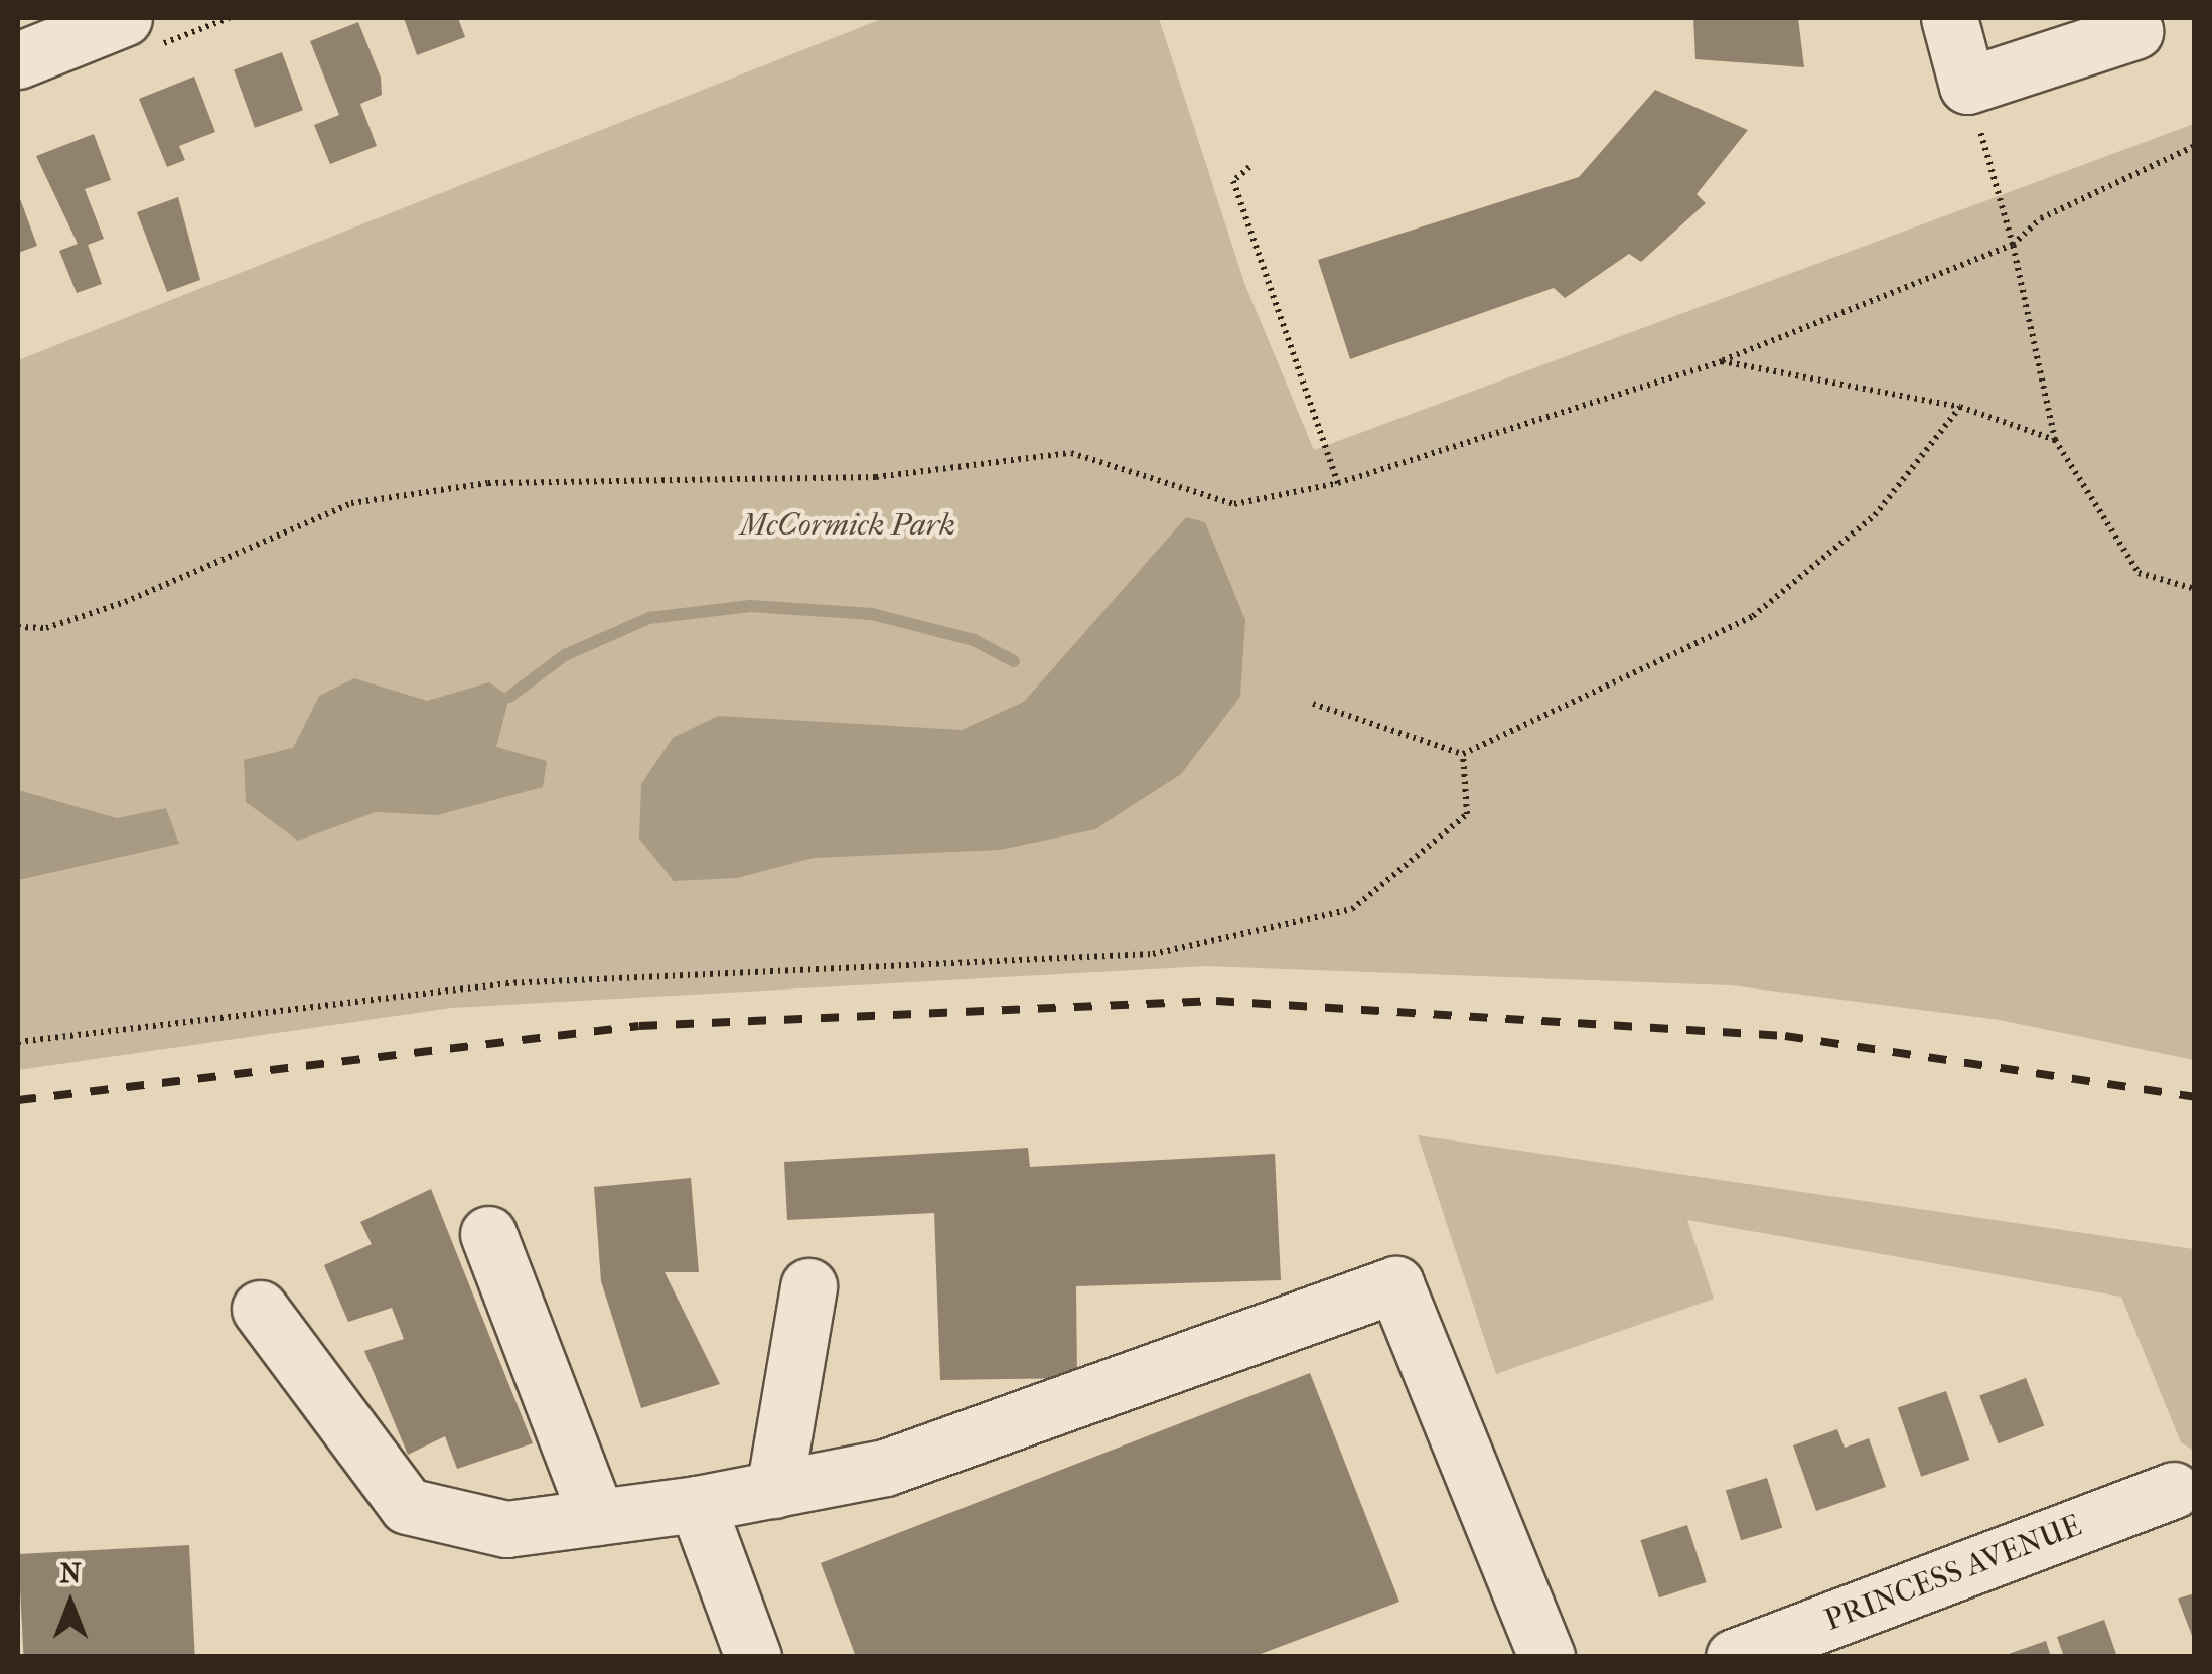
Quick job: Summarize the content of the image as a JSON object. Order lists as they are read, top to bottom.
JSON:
{
  "streets": {
    "street": ["PRINCESS AVENUE"]
  },
  "parks": ["McCormick Park"],
  "north": "top"
}
